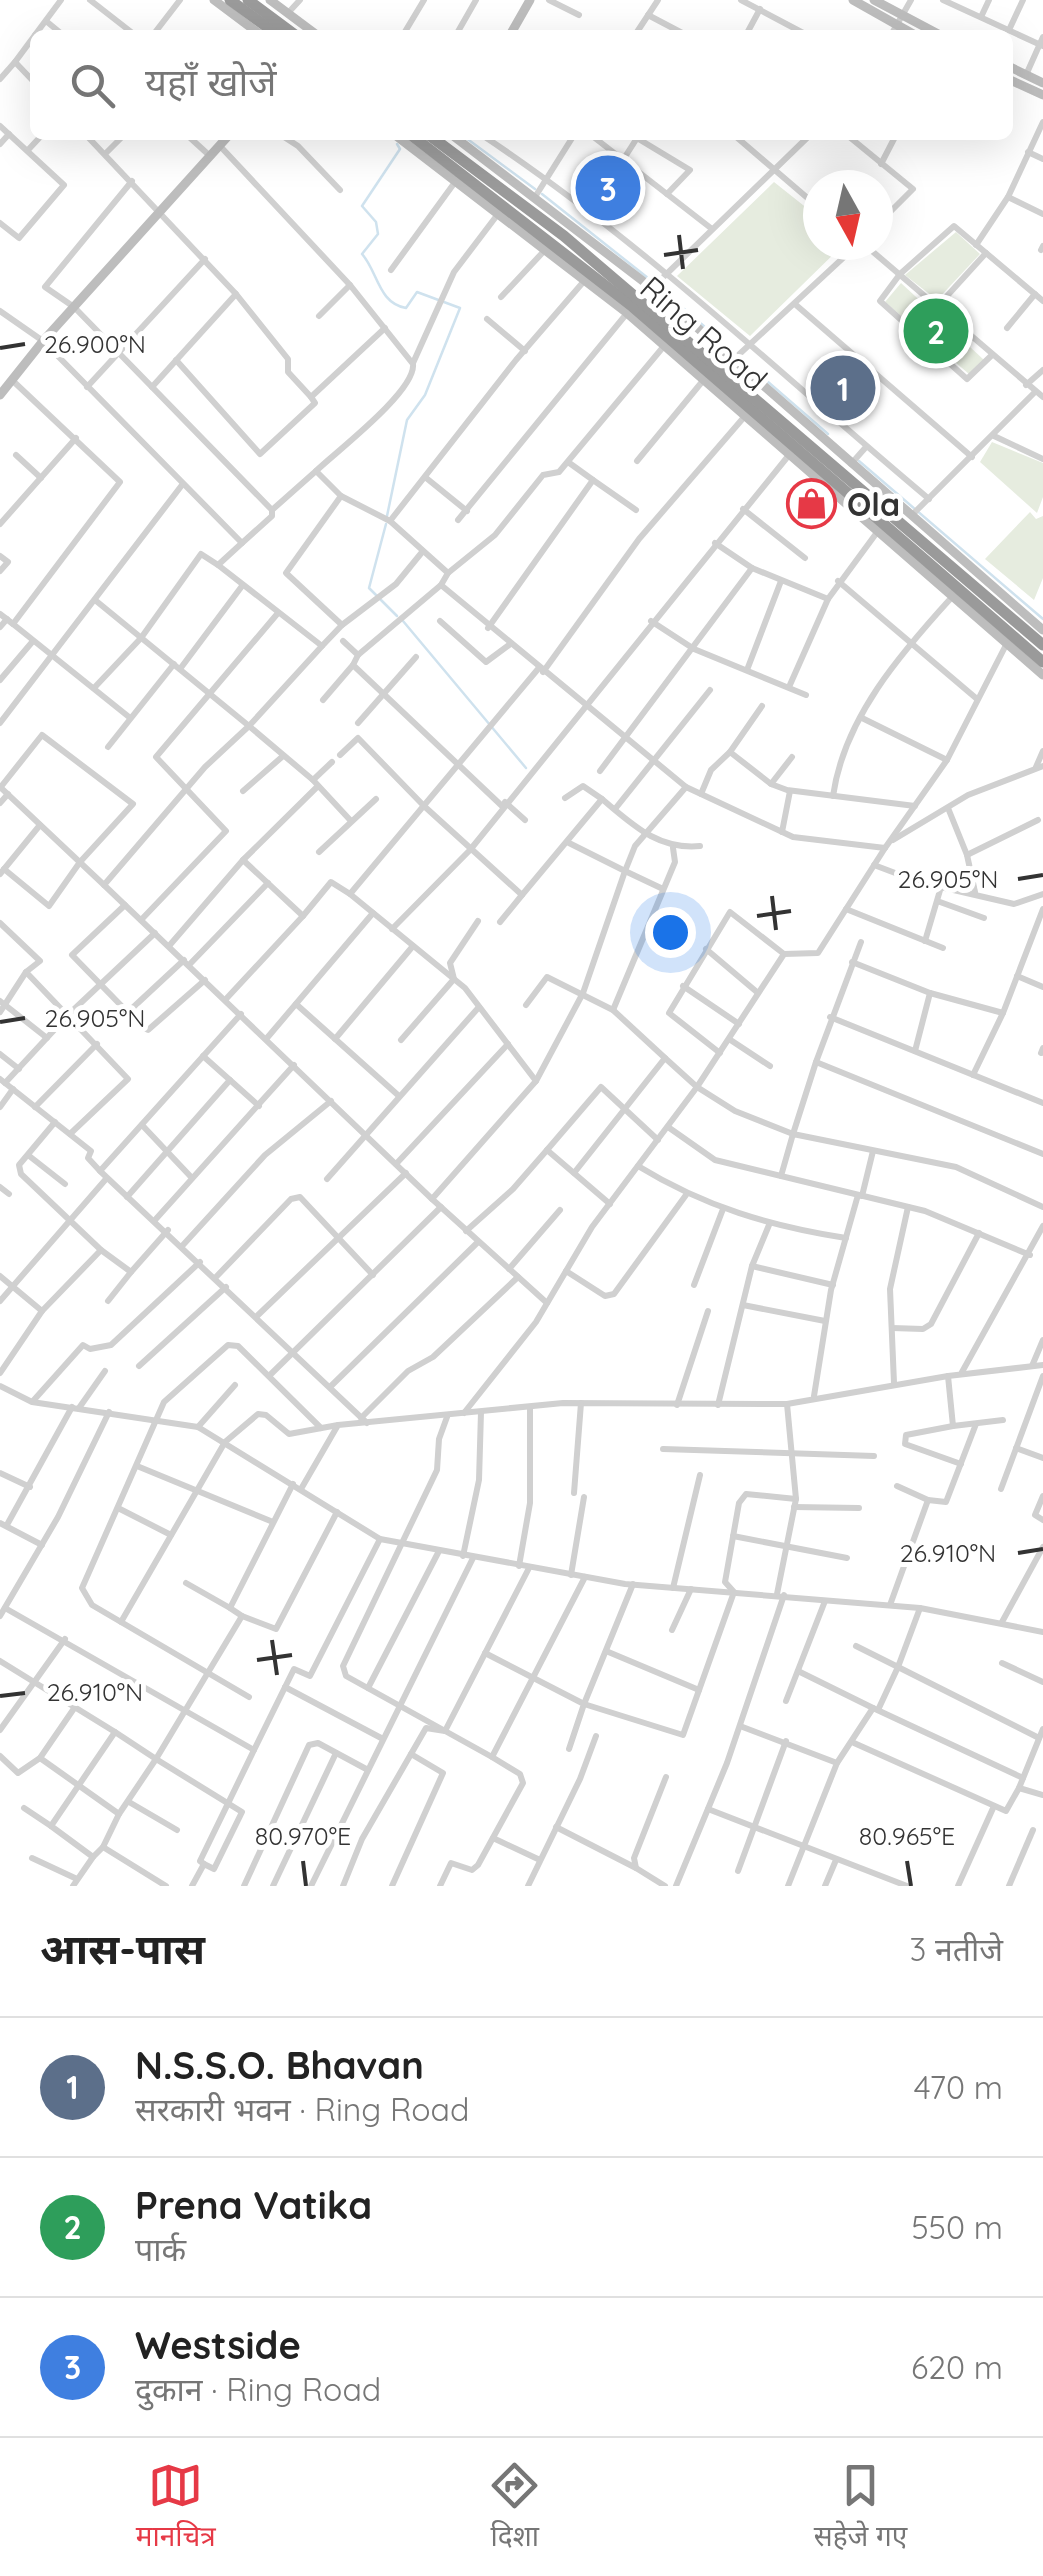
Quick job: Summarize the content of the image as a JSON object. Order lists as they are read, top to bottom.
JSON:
{
  "streets": {
    "highway": ["Ring Road"]
  },
  "places": {
    "shop": ["Ola"]
  },
  "north": "bottom",
  "page": {
    "search": "यहाँ खोजें",
    "pins": ["3", "2", "1"],
    "heading": ["आस-पास", "3 नतीजे"],
    "list": [
      {
        "mark": "1",
        "name": "N.S.S.O. Bhavan",
        "note": "सरकारी भवन · Ring Road",
        "value": "470 m"
      },
      {
        "mark": "2",
        "name": "Prena Vatika",
        "note": "पार्क",
        "value": "550 m"
      },
      {
        "mark": "3",
        "name": "Westside",
        "note": "दुकान · Ring Road",
        "value": "620 m"
      }
    ],
    "nav": ["मानचित्र", "दिशा", "सहेजे गए"]
  },
  "coordinates": [
    "26.900°N",
    "26.905°N",
    "26.910°N",
    "80.970°E",
    "80.965°E"
  ]
}
